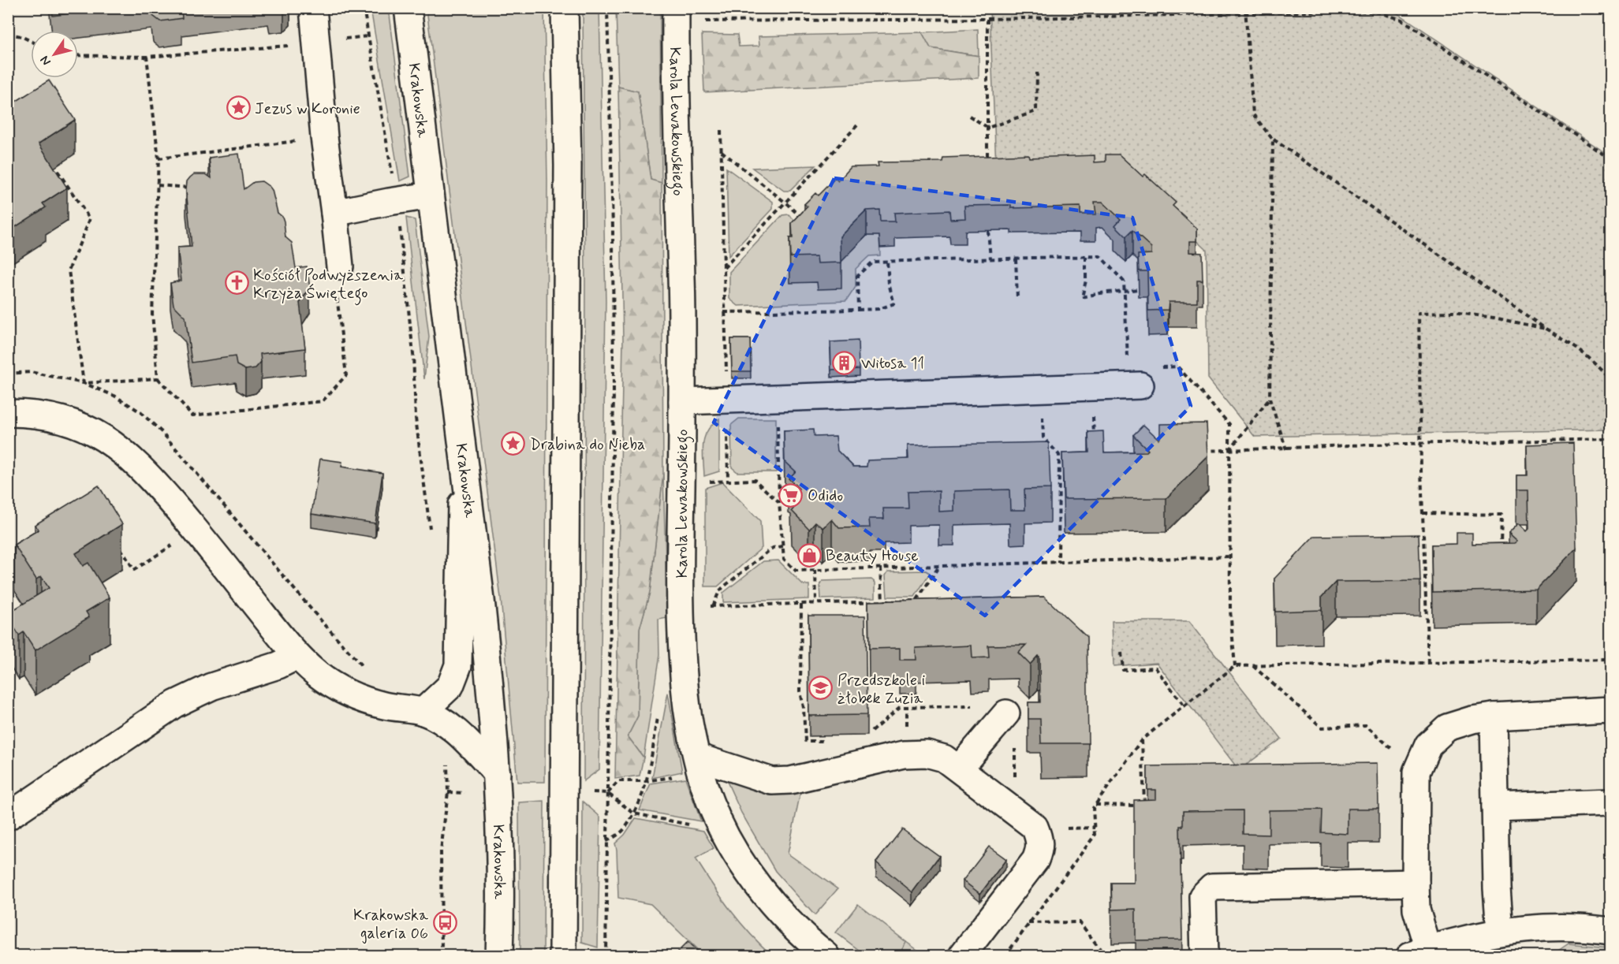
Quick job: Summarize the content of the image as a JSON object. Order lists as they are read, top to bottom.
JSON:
{
  "streets": {
    "main road": ["Krakowska", "Karola Lewakowskiego"]
  },
  "places": {
    "place": ["Jezus w Koronie", "Drabina do Nieba"],
    "church": ["Kościół Podwyższenia Krzyża Świętego"],
    "building": ["Witosa 11"],
    "supermarket": ["Odido"],
    "shop": ["Beauty House"],
    "school or university": ["Przedszkole i żłobek Zuzia"],
    "bus stop": ["Krakowska galeria 06"]
  },
  "north": "bottom left"
}
